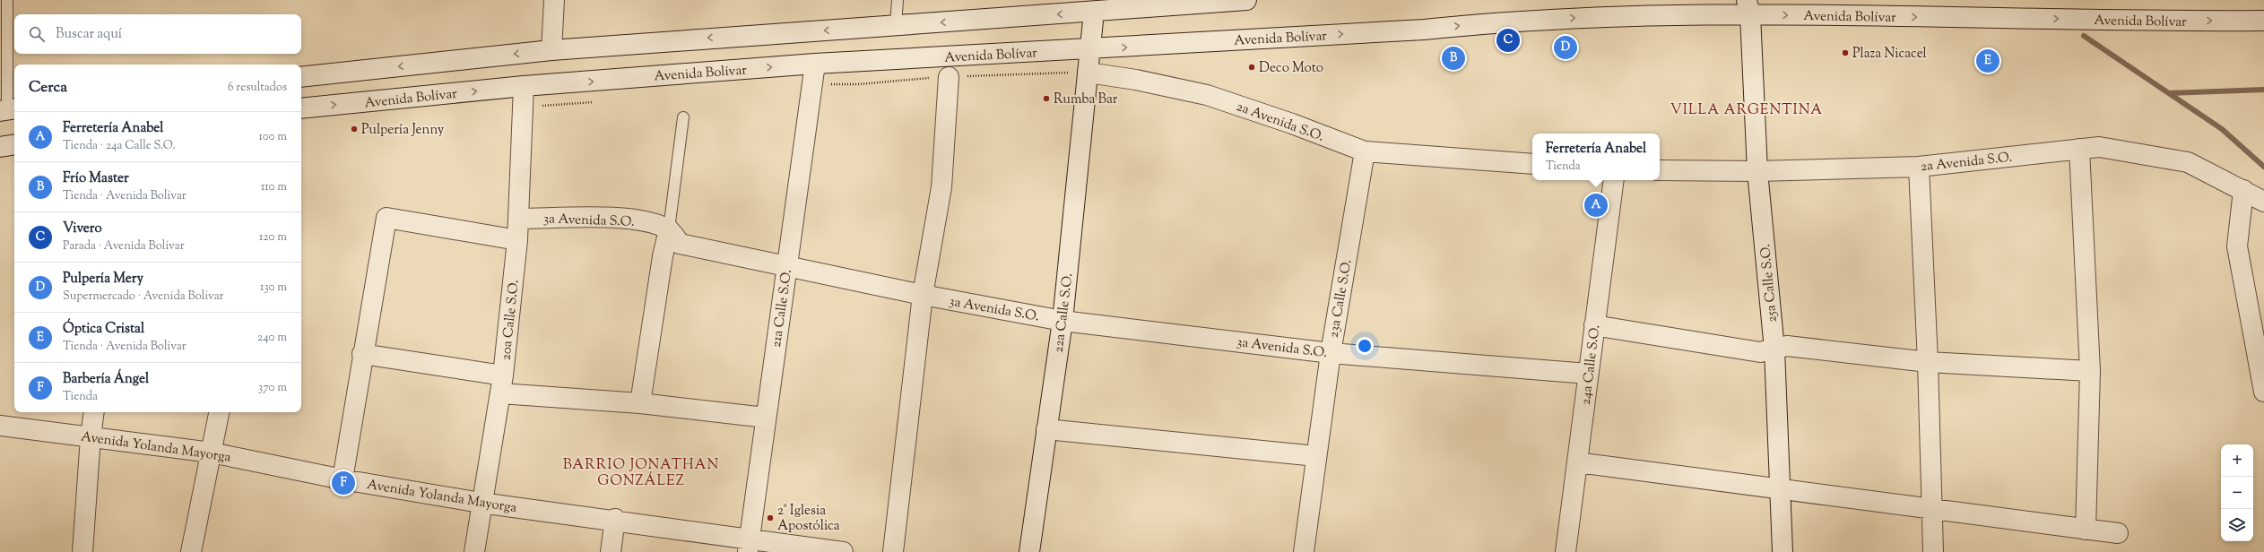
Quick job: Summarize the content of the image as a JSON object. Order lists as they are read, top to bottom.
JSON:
{
  "streets": {
    "street": [
      "Avenida Bolívar",
      "2a Avenida S.O.",
      "3a Avenida S.O.",
      "25a Calle S.O.",
      "23a Calle S.O.",
      "21a Calle S.O.",
      "22a Calle S.O.",
      "20a Calle S.O.",
      "24a Calle S.O.",
      "Avenida Yolanda Mayorga"
    ]
  },
  "crossings": [
    ["Avenida Bolívar", "25a Calle S.O."],
    ["Avenida Bolívar", "21a Calle S.O."],
    ["Avenida Bolívar", "20a Calle S.O."],
    ["2a Avenida S.O.", "25a Calle S.O."],
    ["2a Avenida S.O.", "23a Calle S.O."],
    ["2a Avenida S.O.", "22a Calle S.O."],
    ["3a Avenida S.O.", "23a Calle S.O."],
    ["3a Avenida S.O.", "21a Calle S.O."],
    ["3a Avenida S.O.", "22a Calle S.O."],
    ["3a Avenida S.O.", "20a Calle S.O."],
    ["3a Avenida S.O.", "24a Calle S.O."],
    ["21a Calle S.O.", "Avenida Yolanda Mayorga"],
    ["20a Calle S.O.", "Avenida Yolanda Mayorga"]
  ],
  "districts": ["VILLA ARGENTINA", "BARRIO JONATHAN GONZÁLEZ"],
  "places": [
    "Plaza Nicacel",
    "Deco Moto",
    "Rumba Bar",
    "Pulpería Jenny",
    "2° Iglesia Apostólica"
  ],
  "page": {
    "search": "Buscar aquí",
    "pins": [
      "C",
      "D",
      "B",
      "E",
      "A",
      "F"
    ],
    "heading": ["Cerca", "6 resultados"],
    "list": [
      {
        "mark": "A",
        "name": "Ferretería Anabel",
        "note": "Tienda · 24a Calle S.O.",
        "value": "100 m"
      },
      {
        "mark": "B",
        "name": "Frío Master",
        "note": "Tienda · Avenida Bolívar",
        "value": "110 m"
      },
      {
        "mark": "C",
        "name": "Vivero",
        "note": "Parada · Avenida Bolívar",
        "value": "120 m"
      },
      {
        "mark": "D",
        "name": "Pulpería Mery",
        "note": "Supermercado · Avenida Bolívar",
        "value": "130 m"
      },
      {
        "mark": "E",
        "name": "Óptica Cristal",
        "note": "Tienda · Avenida Bolívar",
        "value": "240 m"
      },
      {
        "mark": "F",
        "name": "Barbería Ángel",
        "note": "Tienda",
        "value": "370 m"
      }
    ],
    "popup": ["Ferretería Anabel", "Tienda"],
    "map_buttons": ["+", "−"]
  }
}
